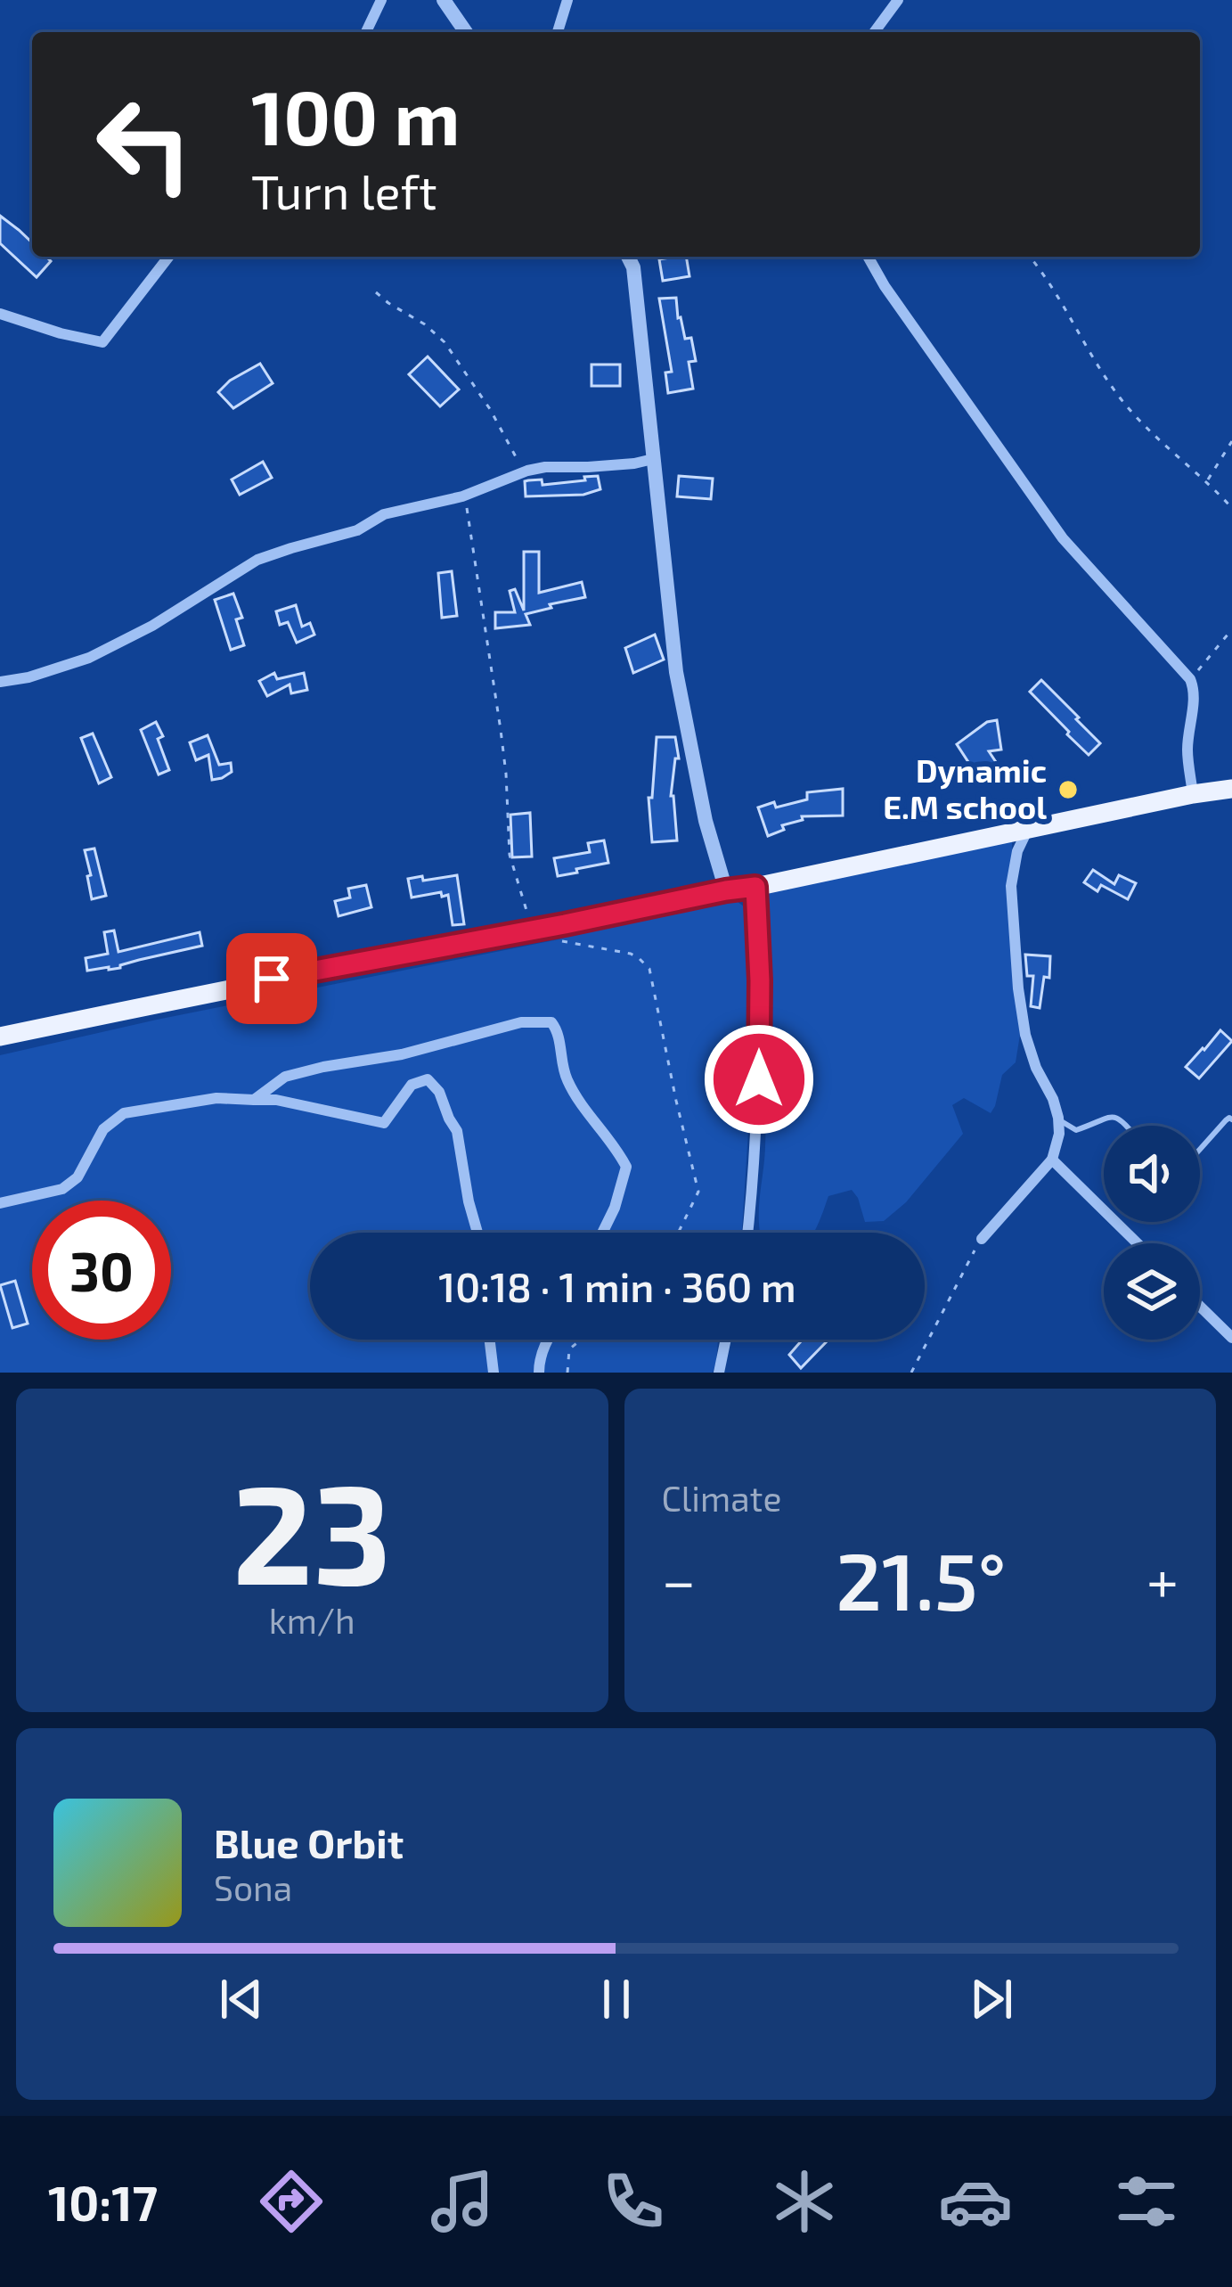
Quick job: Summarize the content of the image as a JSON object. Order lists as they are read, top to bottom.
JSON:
{
  "places": ["Dynamic E.M school"],
  "page": {
    "turn": ["100 m", "Turn left"],
    "limit": "30",
    "trip": "10:18 · 1 min · 360 m",
    "tile": [
      ["23", "km/h"],
      "Climate"
    ],
    "heat": ["−", "21.5°", "+"],
    "song": ["Blue Orbit", "Sona"],
    "tabs": "10:17"
  }
}
